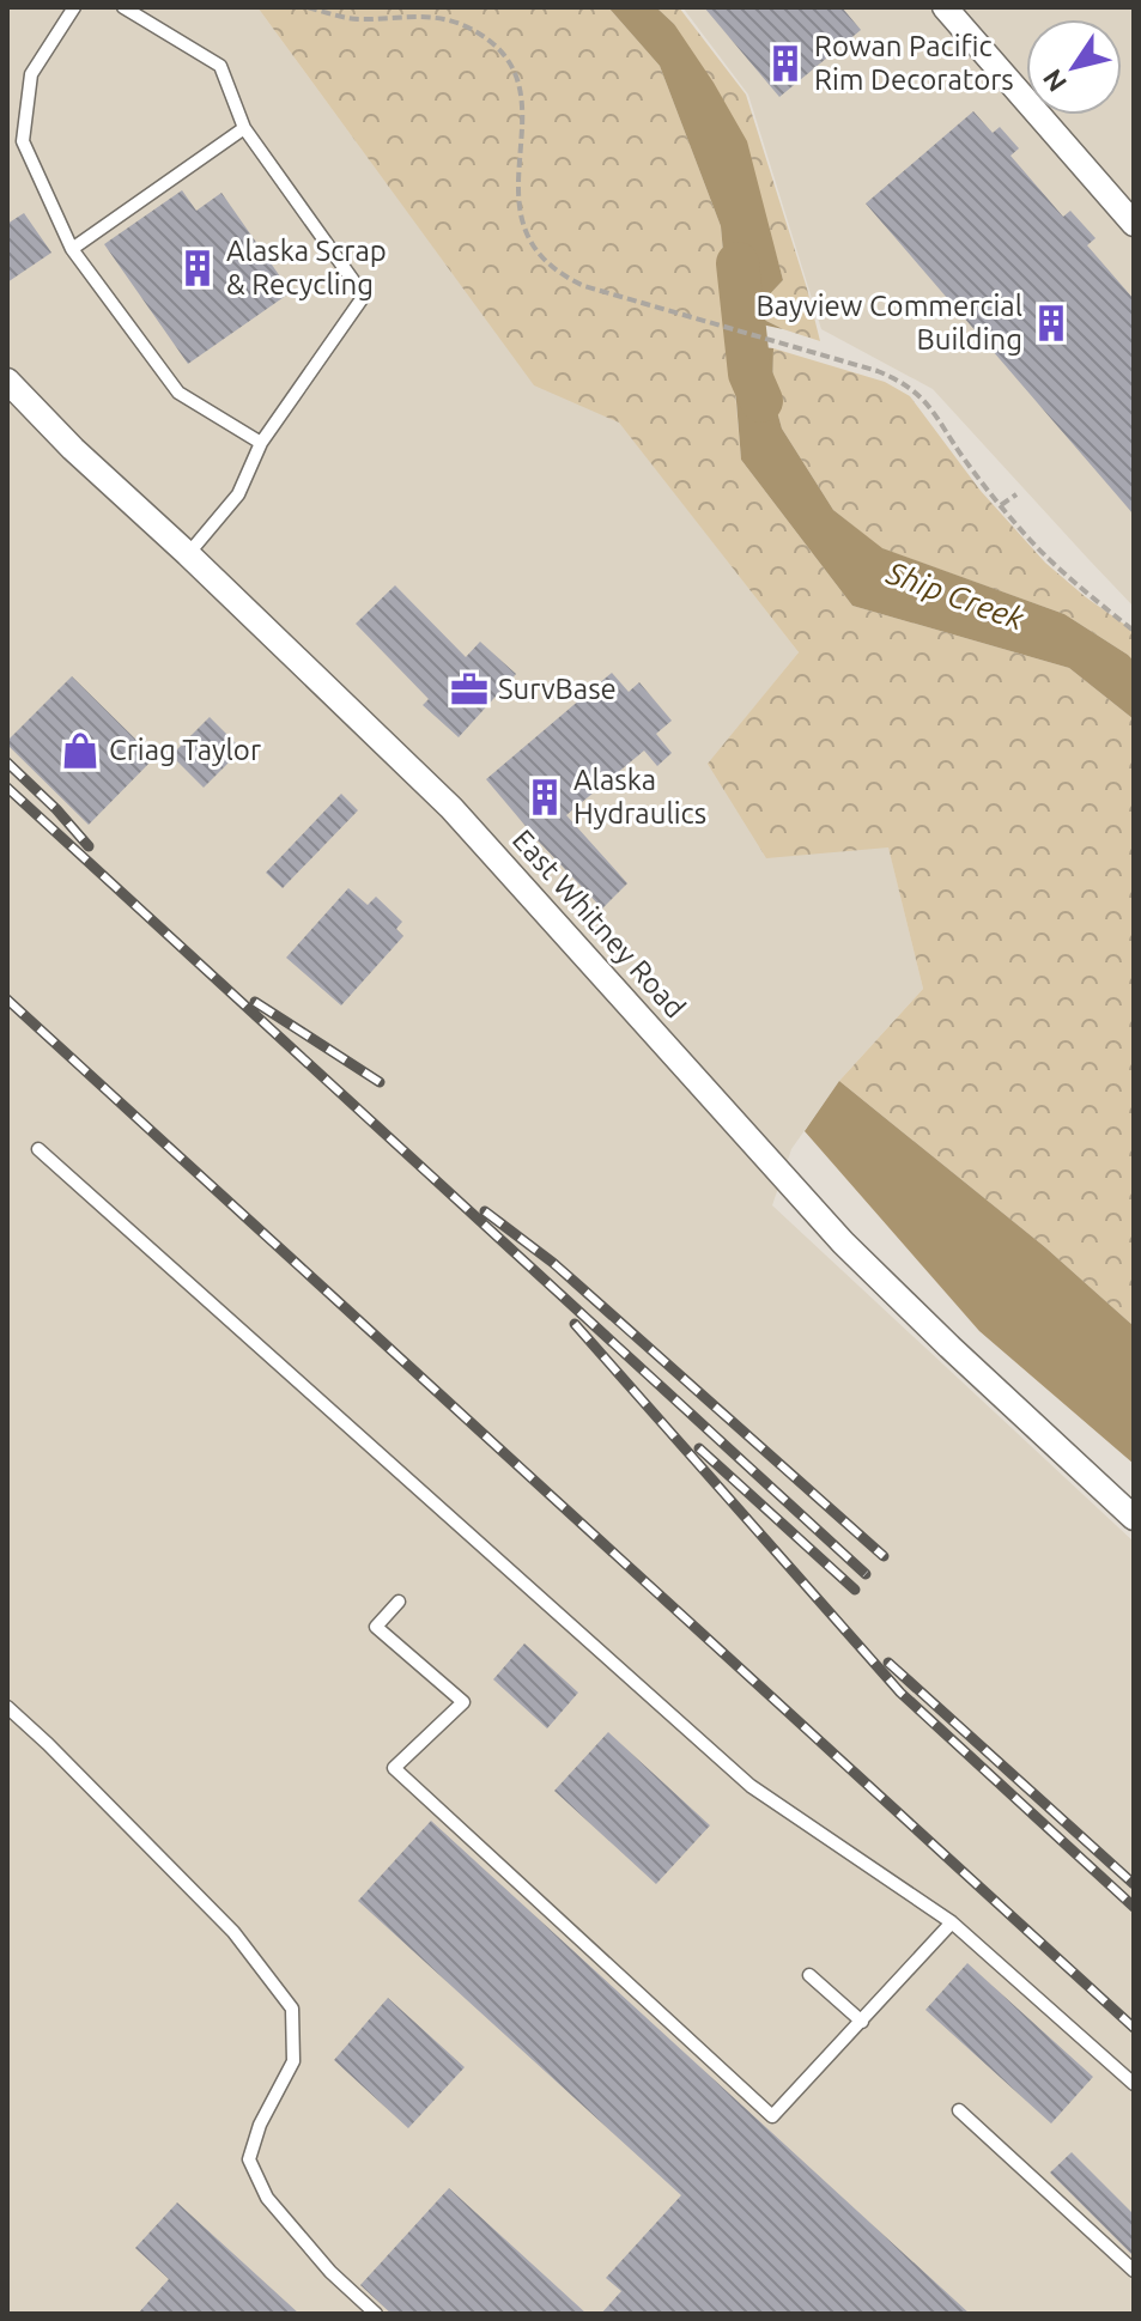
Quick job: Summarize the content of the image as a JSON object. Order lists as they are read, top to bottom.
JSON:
{
  "streets": {
    "street": ["East Whitney Road"]
  },
  "water": ["Ship Creek"],
  "places": {
    "building": [
      "Rowan Pacific Rim Decorators",
      "Alaska Scrap & Recycling",
      "Bayview Commercial Building",
      "Alaska Hydraulics"
    ],
    "office": ["SurvBase"],
    "shop": ["Criag Taylor"]
  },
  "north": "bottom left"
}
